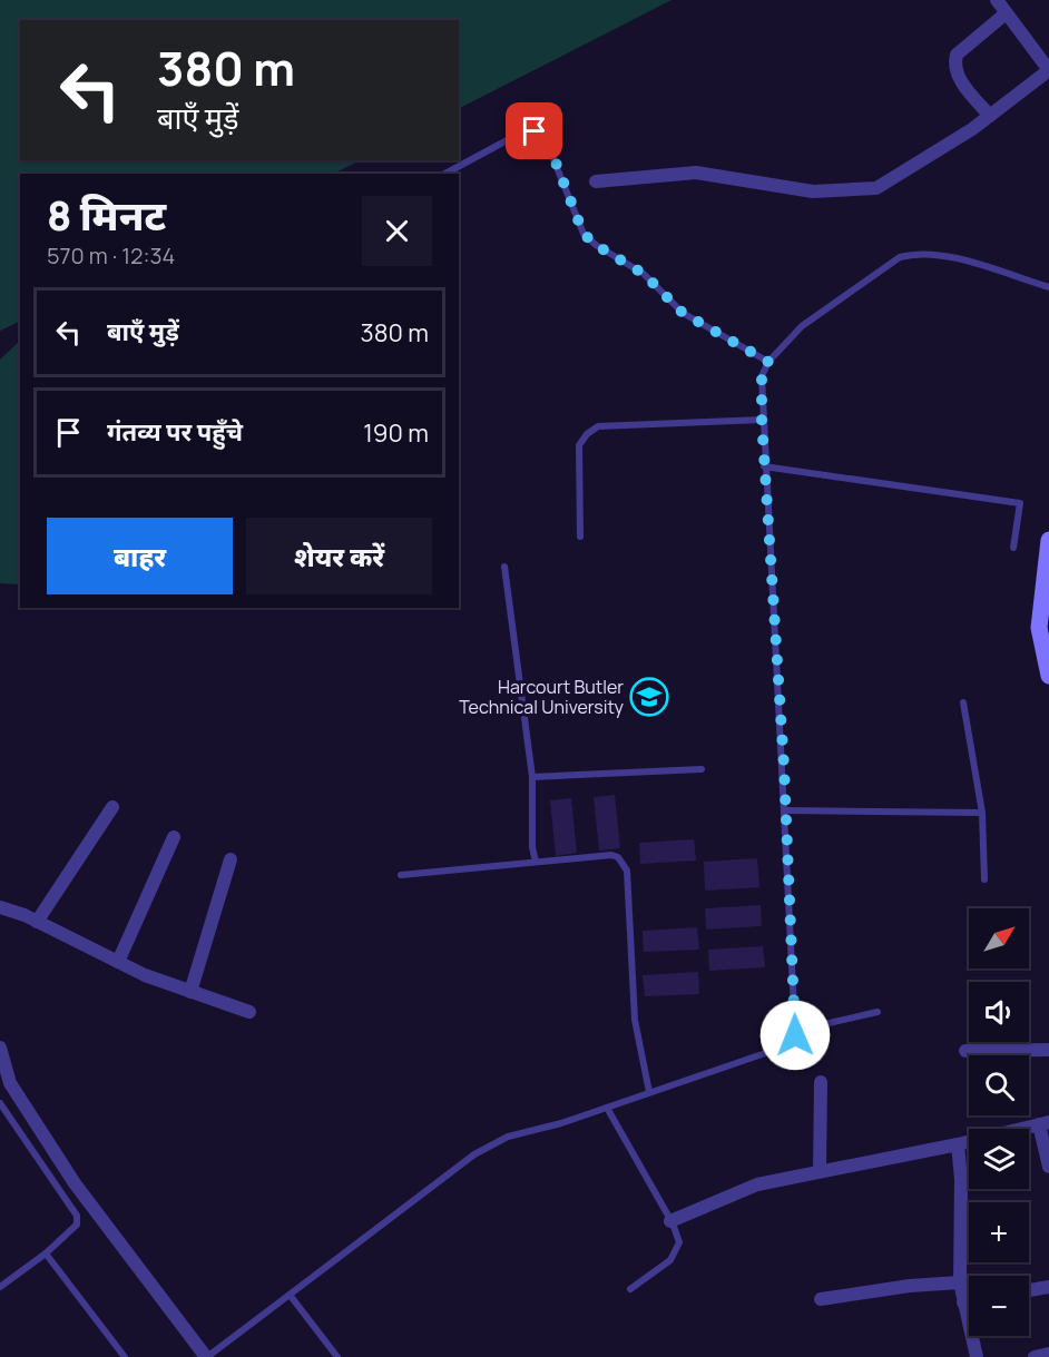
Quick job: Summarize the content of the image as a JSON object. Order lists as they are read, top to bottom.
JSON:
{
  "places": {
    "school or university": ["Harcourt Butler Technical University"]
  },
  "north": "top right",
  "page": {
    "turn": ["380 m", "बाएँ मुड़ें"],
    "heading": ["8 मिनट", "570 m · 12:34"],
    "list": [
      {
        "name": "बाएँ मुड़ें",
        "value": "380 m"
      },
      {
        "name": "गंतव्य पर पहुँचे",
        "value": "190 m"
      }
    ],
    "buttons": ["बाहर", "शेयर करें"],
    "map_buttons": ["+", "−"]
  }
}
